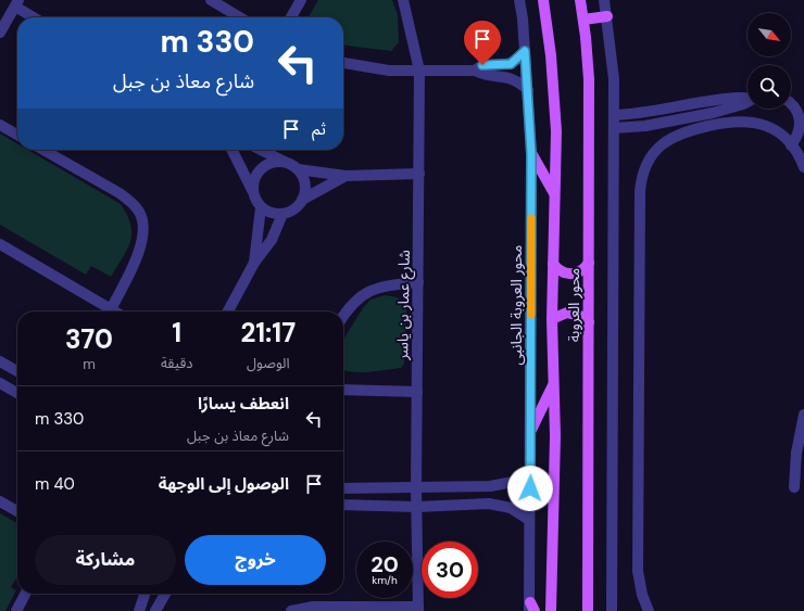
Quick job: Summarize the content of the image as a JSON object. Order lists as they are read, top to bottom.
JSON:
{
  "streets": {
    "main road": ["محور العروبة"],
    "street": ["شارع عمار بن ياسر", "محور العروبة الجانبى"]
  },
  "north": "bottom right",
  "page": {
    "turn": ["330 m", "شارع معاذ بن جبل"],
    "then": "ثم",
    "eta": [
      "21:17",
      "الوصول",
      "1",
      "دقيقة",
      "370",
      "m"
    ],
    "list": [
      {
        "name": "انعطف يسارًا",
        "note": "شارع معاذ بن جبل",
        "value": "330 m"
      },
      {
        "name": "الوصول إلى الوجهة",
        "value": "40 m"
      }
    ],
    "buttons": ["خروج", "مشاركة"],
    "speed": "20 km/h",
    "limit": "30"
  }
}
